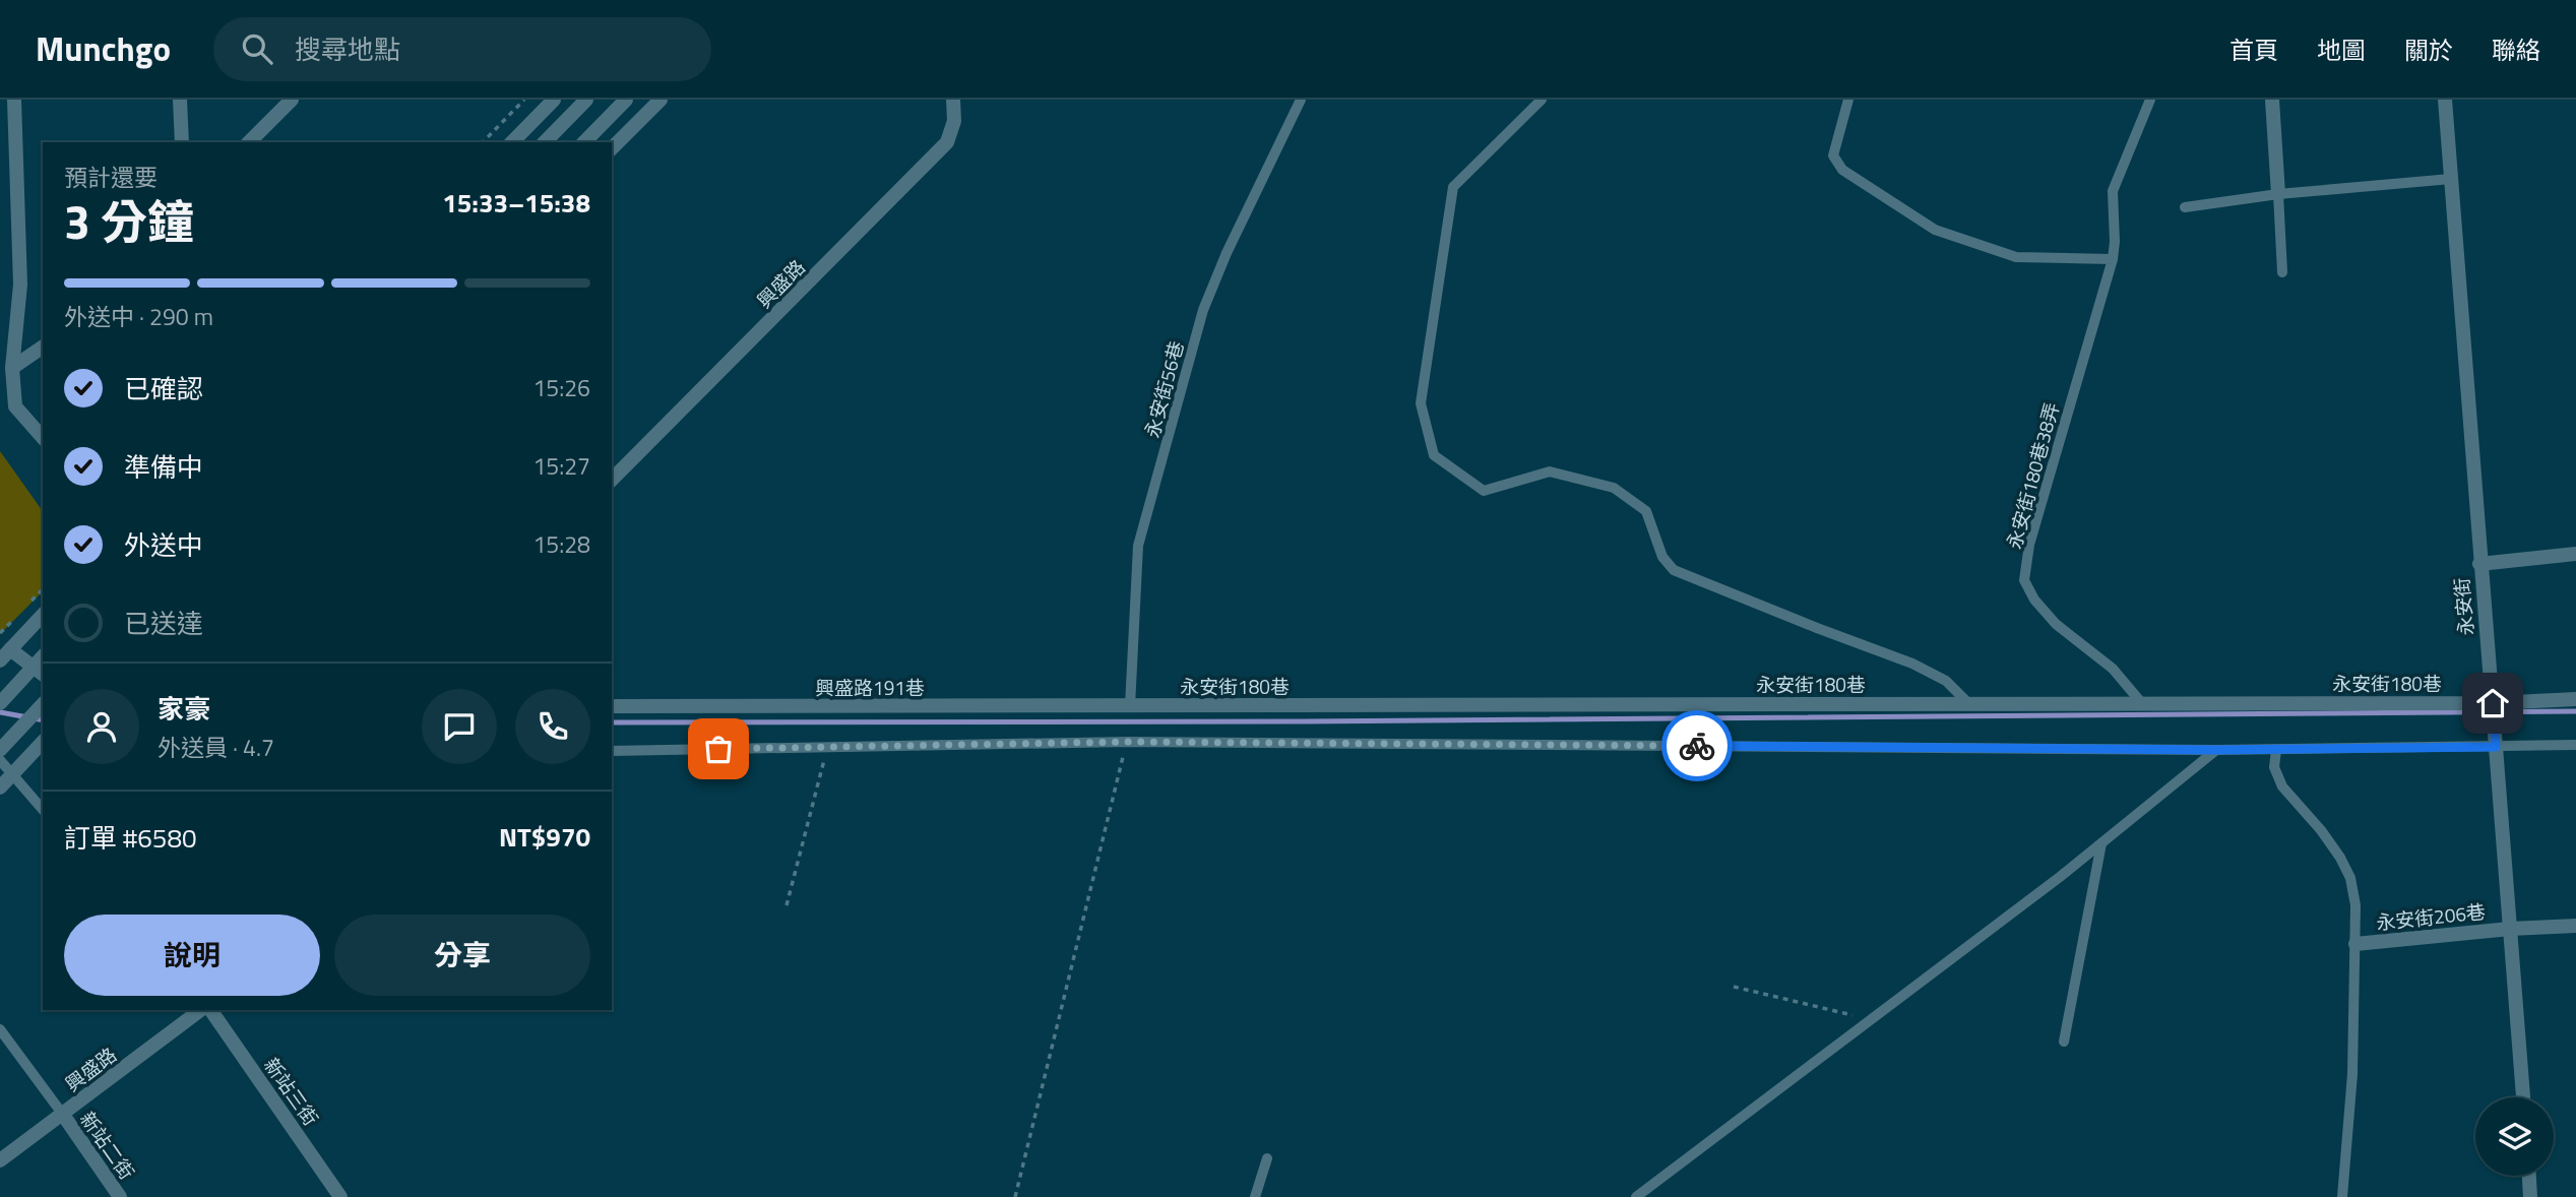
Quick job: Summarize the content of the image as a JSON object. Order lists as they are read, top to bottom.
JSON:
{
  "streets": {
    "street": [
      "興盛路",
      "永安街",
      "永安街180巷",
      "興盛路191巷",
      "永安街206巷",
      "新站三街",
      "新站二街"
    ],
    "lane": ["永安街56巷", "永安街180巷38弄"]
  },
  "crossings": [
    ["興盛路", "新站二街"],
    ["永安街56巷", "永安街180巷"],
    ["永安街56巷", "興盛路191巷"],
    ["永安街180巷38弄", "永安街180巷"],
    ["永安街", "永安街180巷"],
    ["永安街", "永安街206巷"],
    ["永安街180巷", "興盛路191巷"]
  ],
  "page": {
    "header": "Munchgo",
    "search": "搜尋地點",
    "nav": [
      "首頁",
      "地圖",
      "關於",
      "聯絡"
    ],
    "heading": ["3 分鐘", "預計還要", "15:33–15:38"],
    "panel": [
      "家豪",
      "外送員 · 4.7",
      "訂單 #6580",
      "NT$970"
    ],
    "bar": "外送中 · 290 m",
    "list": [
      ["已確認", "15:26"],
      ["準備中", "15:27"],
      ["外送中", "15:28"],
      "已送達"
    ],
    "buttons": ["說明", "分享"]
  }
}
